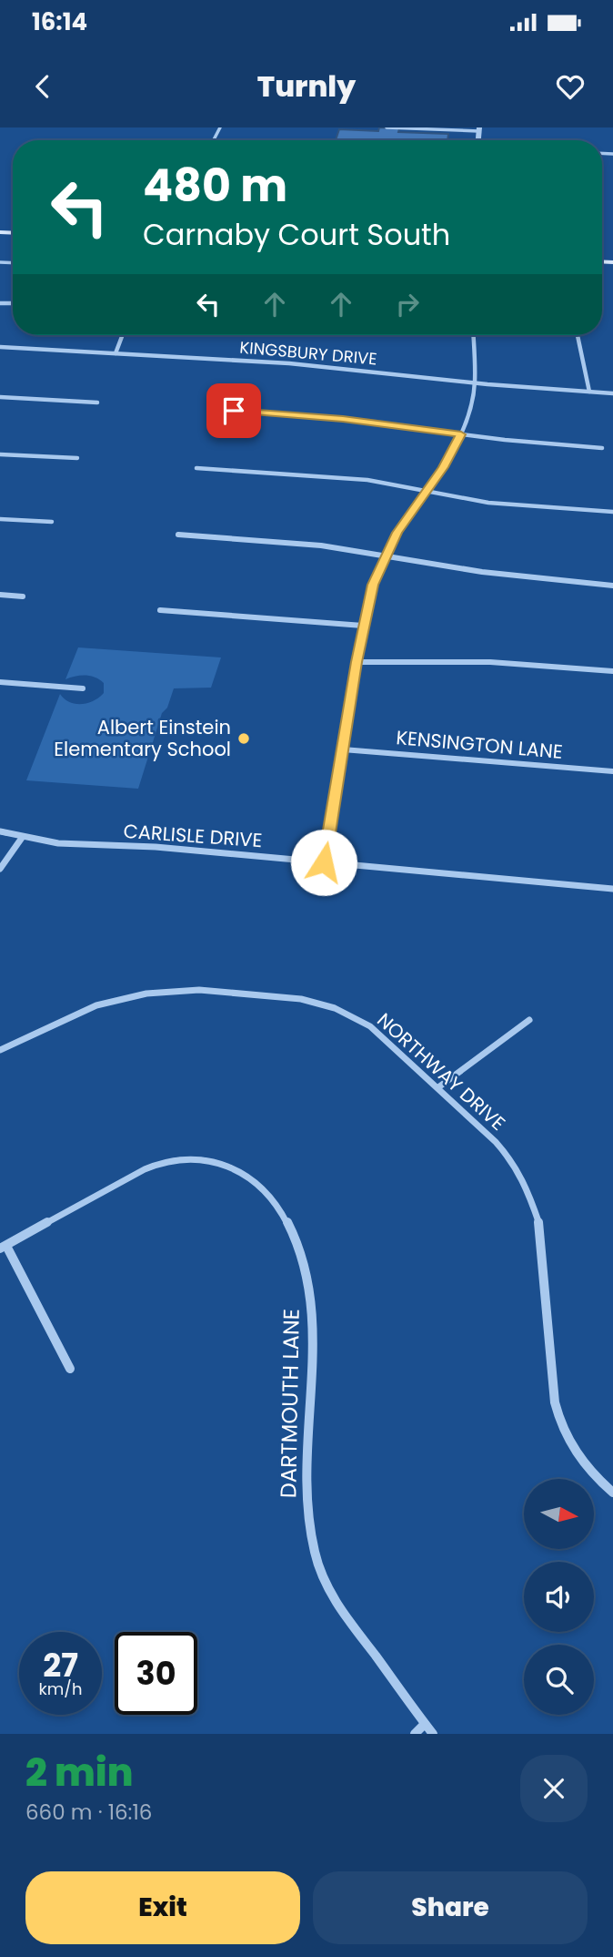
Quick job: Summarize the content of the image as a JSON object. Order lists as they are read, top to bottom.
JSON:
{
  "streets": {
    "street": [
      "KINGSBURY DRIVE",
      "KENSINGTON LANE",
      "CARLISLE DRIVE",
      "NORTHWAY DRIVE",
      "DARTMOUTH LANE"
    ]
  },
  "places": ["Albert Einstein Elementary School"],
  "north": "right",
  "page": {
    "status": "16:14",
    "header": "Turnly",
    "turn": ["480 m", "Carnaby Court South"],
    "speed": "27 km/h",
    "limit": "30",
    "heading": ["2 min", "660 m · 16:16"],
    "buttons": ["Exit", "Share"]
  }
}
